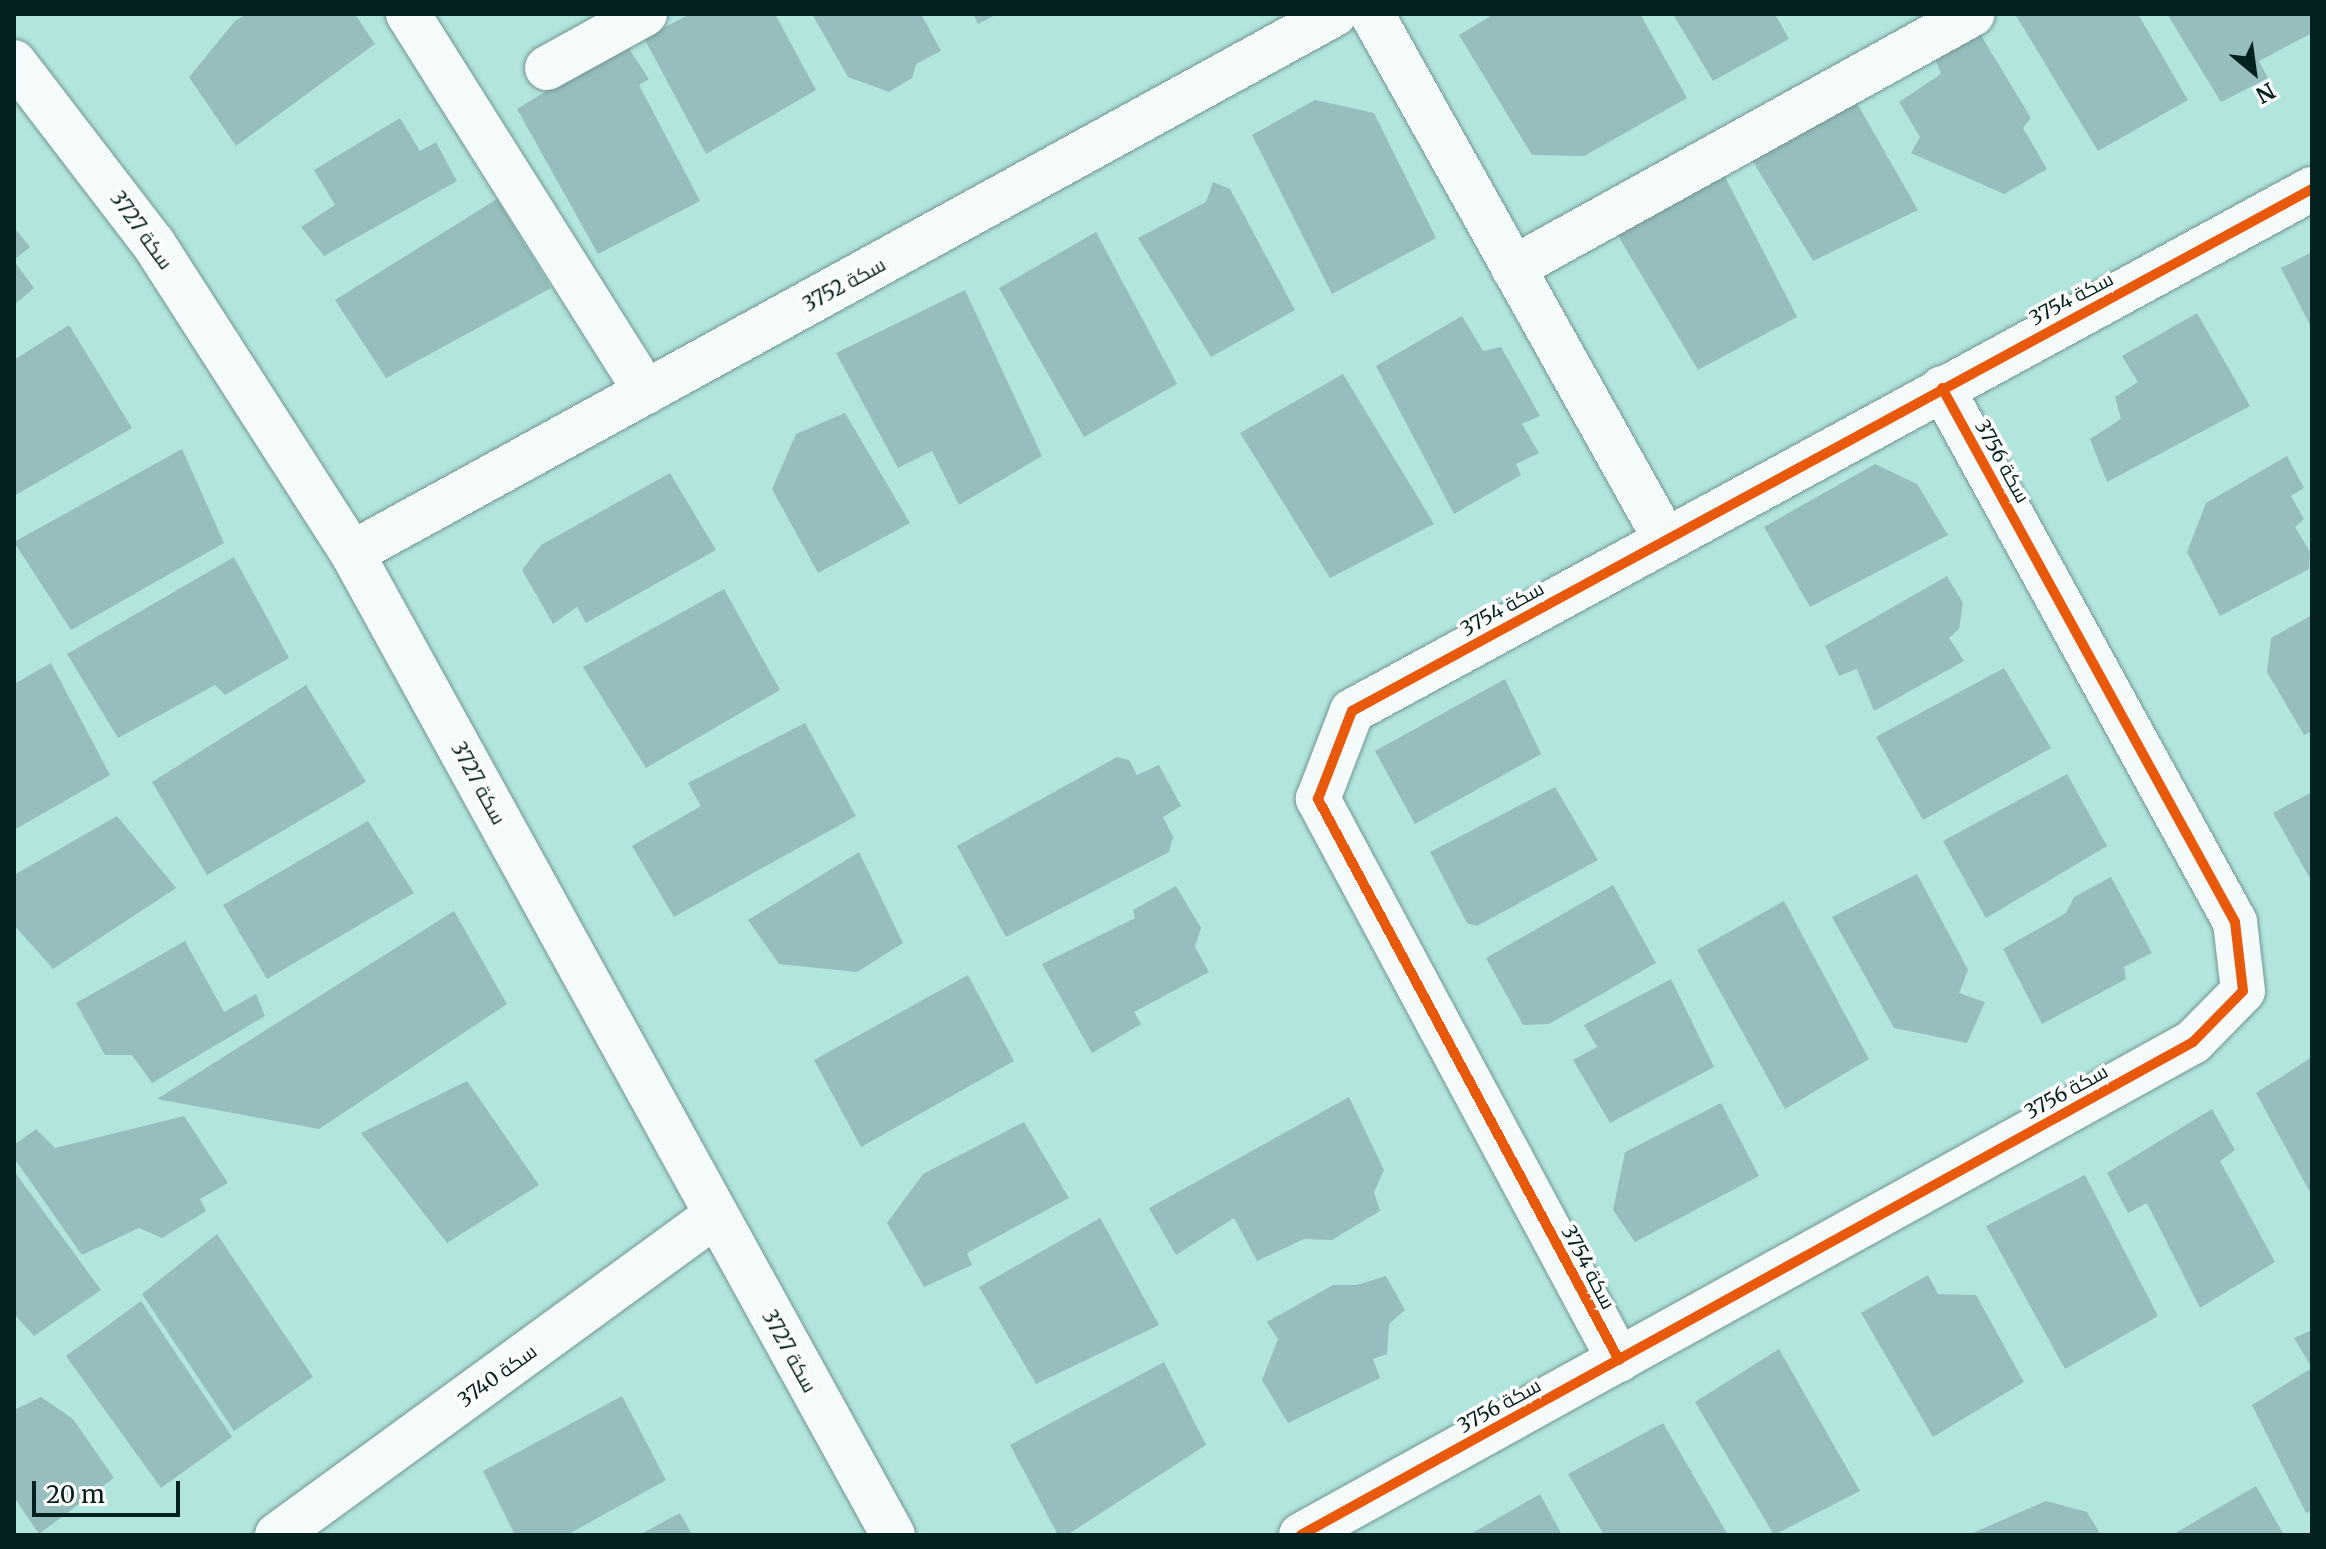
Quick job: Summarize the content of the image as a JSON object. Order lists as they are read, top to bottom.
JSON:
{
  "streets": {
    "street": [
      "سكة 3727",
      "سكة 3752",
      "سكة 3754",
      "سكة 3756",
      "سكة 3740"
    ]
  },
  "crossings": [
    ["سكة 3727", "سكة 3752"],
    ["سكة 3727", "سكة 3740"],
    ["سكة 3754", "سكة 3756"]
  ],
  "scale_bar": "20 m",
  "north": "bottom right"
}
